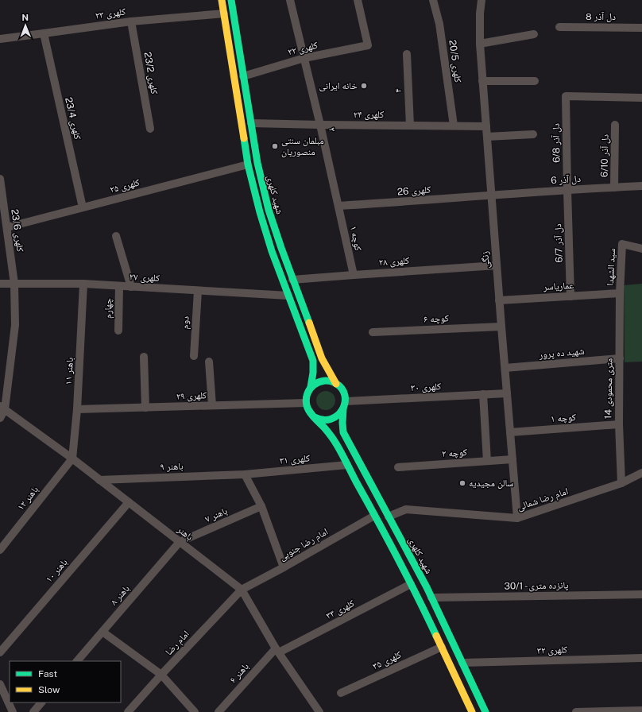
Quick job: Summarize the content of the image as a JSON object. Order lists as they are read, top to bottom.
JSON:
{
  "streets": {
    "main road": ["شهید کلهری"],
    "street": [
      "کلهری ۲۳",
      "دل آذر 8",
      "کلهری ۲۲",
      "کلهری 20/5",
      "کلهری 23/2",
      "۴",
      "کلهری ۲۴",
      "کلهری 23/4",
      "۲",
      "دل آذر 6/8",
      "دل آذر 6/10",
      "دل آذر 6",
      "کلهری ۲۵",
      "کلهری 26",
      "کلهری 23/6",
      "۱ کوچه",
      "دل آذر 6/7",
      "زنگی",
      "کلهری ۲۸",
      "سید الشهدا",
      "کلهری ۲۷",
      "عماریاسر",
      "چهارم",
      "۶ کوچه",
      "دوم",
      "شهید ده پرور",
      "باهنر ۱۱",
      "کلهری ۳۰",
      "14 متری محمودی",
      "کلهری ۲۹",
      "۲ کوچه",
      "کلهری ۳۱",
      "باهنر ۹",
      "باهنر ۱۲",
      "امام رضا شمالی",
      "باهنر ۷",
      "باهنر",
      "امام رضا جنوبی",
      "باهنر ۱۰",
      "30/1 - پانزده متری",
      "باهنر ۸",
      "کلهری ۳۳",
      "امام رضا",
      "کلهری ۳۲",
      "کلهری ۳۵",
      "باهنر ۶"
    ]
  },
  "crossings": [
    ["کلهری ۲۳", "کلهری 23/2"],
    ["کلهری ۲۳", "کلهری 23/4"],
    ["کلهری ۲۳", "شهید کلهری"],
    ["کلهری ۲۲", "۲"],
    ["کلهری ۲۲", "شهید کلهری"],
    ["کلهری 20/5", "کلهری ۲۴"],
    ["۴", "کلهری ۲۴"],
    ["کلهری ۲۴", "۲"],
    ["کلهری ۲۴", "شهید کلهری"],
    ["کلهری ۲۴", "زنگی"],
    ["کلهری 23/4", "کلهری ۲۵"],
    ["۲", "کلهری 26"],
    ["۲", "۱ کوچه"],
    ["دل آذر 6/8", "دل آذر 6"],
    ["دل آذر 6/8", "دل آذر 6/7"],
    ["دل آذر 6/10", "دل آذر 6"],
    ["دل آذر 6", "کلهری 26"],
    ["دل آذر 6", "دل آذر 6/7"],
    ["دل آذر 6", "زنگی"],
    ["کلهری ۲۵", "شهید کلهری"],
    ["کلهری ۲۵", "کلهری 23/6"],
    ["کلهری 26", "۱ کوچه"],
    ["کلهری 26", "زنگی"],
    ["شهید کلهری", "کلهری ۲۸"],
    ["شهید کلهری", "کلهری ۲۷"],
    ["شهید کلهری", "کلهری ۳۰"],
    ["شهید کلهری", "کلهری ۲۹"],
    ["شهید کلهری", "امام رضا شمالی"],
    ["شهید کلهری", "30/1 - پانزده متری"],
    ["شهید کلهری", "کلهری ۳۲"],
    ["کلهری 23/6", "کلهری ۲۷"],
    ["کلهری 23/6", "باهنر"],
    ["۱ کوچه", "زنگی"],
    ["۱ کوچه", "کلهری ۲۸"],
    ["۱ کوچه", "14 متری محمودی"],
    ["دل آذر 6/7", "عماریاسر"],
    ["زنگی", "کلهری ۲۸"],
    ["زنگی", "عماریاسر"],
    ["زنگی", "۶ کوچه"],
    ["زنگی", "شهید ده پرور"],
    ["زنگی", "کلهری ۳۰"],
    ["زنگی", "۲ کوچه"],
    ["زنگی", "امام رضا شمالی"],
    ["سید الشهدا", "عماریاسر"],
    ["سید الشهدا", "14 متری محمودی"],
    ["کلهری ۲۷", "چهارم"],
    ["کلهری ۲۷", "دوم"],
    ["کلهری ۲۷", "باهنر ۱۱"],
    ["عماریاسر", "14 متری محمودی"],
    ["شهید ده پرور", "14 متری محمودی"],
    ["باهنر ۱۱", "کلهری ۲۹"],
    ["باهنر ۱۱", "باهنر ۱۲"],
    ["باهنر ۱۱", "باهنر"],
    ["کلهری ۳۰", "کلهری ۲۹"],
    ["14 متری محمودی", "امام رضا شمالی"],
    ["کلهری ۳۱", "باهنر ۹"],
    ["باهنر ۹", "باهنر"],
    ["باهنر ۱۲", "باهنر"],
    ["باهنر ۷", "باهنر"],
    ["باهنر ۷", "باهنر ۸"],
    ["باهنر", "امام رضا جنوبی"],
    ["باهنر", "باهنر ۱۰"],
    ["باهنر", "باهنر ۸"],
    ["باهنر", "کلهری ۳۳"],
    ["باهنر", "امام رضا"],
    ["باهنر", "باهنر ۶"],
    ["امام رضا جنوبی", "امام رضا"],
    ["کلهری ۳۳", "باهنر ۶"]
  ],
  "places": ["خانه ایرانی", "مبلمان سنتی منصوریان", "سالن مجیدیه"],
  "legend": ["Fast", "Slow"],
  "north": "top"
}
